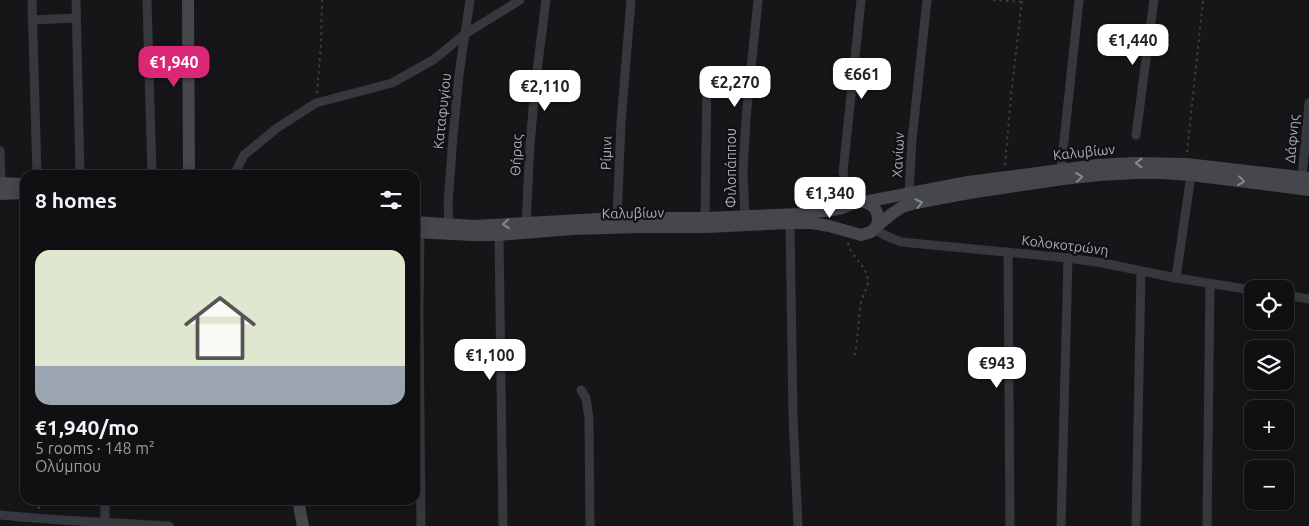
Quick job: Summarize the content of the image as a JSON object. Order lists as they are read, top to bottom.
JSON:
{
  "streets": {
    "main road": ["Καλυβίων"],
    "street": [
      "Καταφυγίου",
      "Δάφνης",
      "Ρίμινι",
      "Θήρας",
      "Χανίων",
      "Φιλοπάππου",
      "Κολοκοτρώνη"
    ]
  },
  "crossings": [
    ["Καταφυγίου", "Καλυβίων"],
    ["Δάφνης", "Καλυβίων"],
    ["Καλυβίων", "Ρίμινι"],
    ["Καλυβίων", "Θήρας"],
    ["Καλυβίων", "Χανίων"],
    ["Καλυβίων", "Φιλοπάππου"],
    ["Καλυβίων", "Κολοκοτρώνη"]
  ],
  "page": {
    "price": [
      "€1,440",
      "€1,940",
      "€661",
      "€2,270",
      "€2,110",
      "€1,340",
      "€1,100",
      "€943"
    ],
    "heading": "8 homes",
    "list": [
      {
        "name": "€1,940/mo",
        "note": "5 rooms · 148 m² · Ολύμπου"
      }
    ],
    "map_buttons": ["+", "−"]
  }
}
